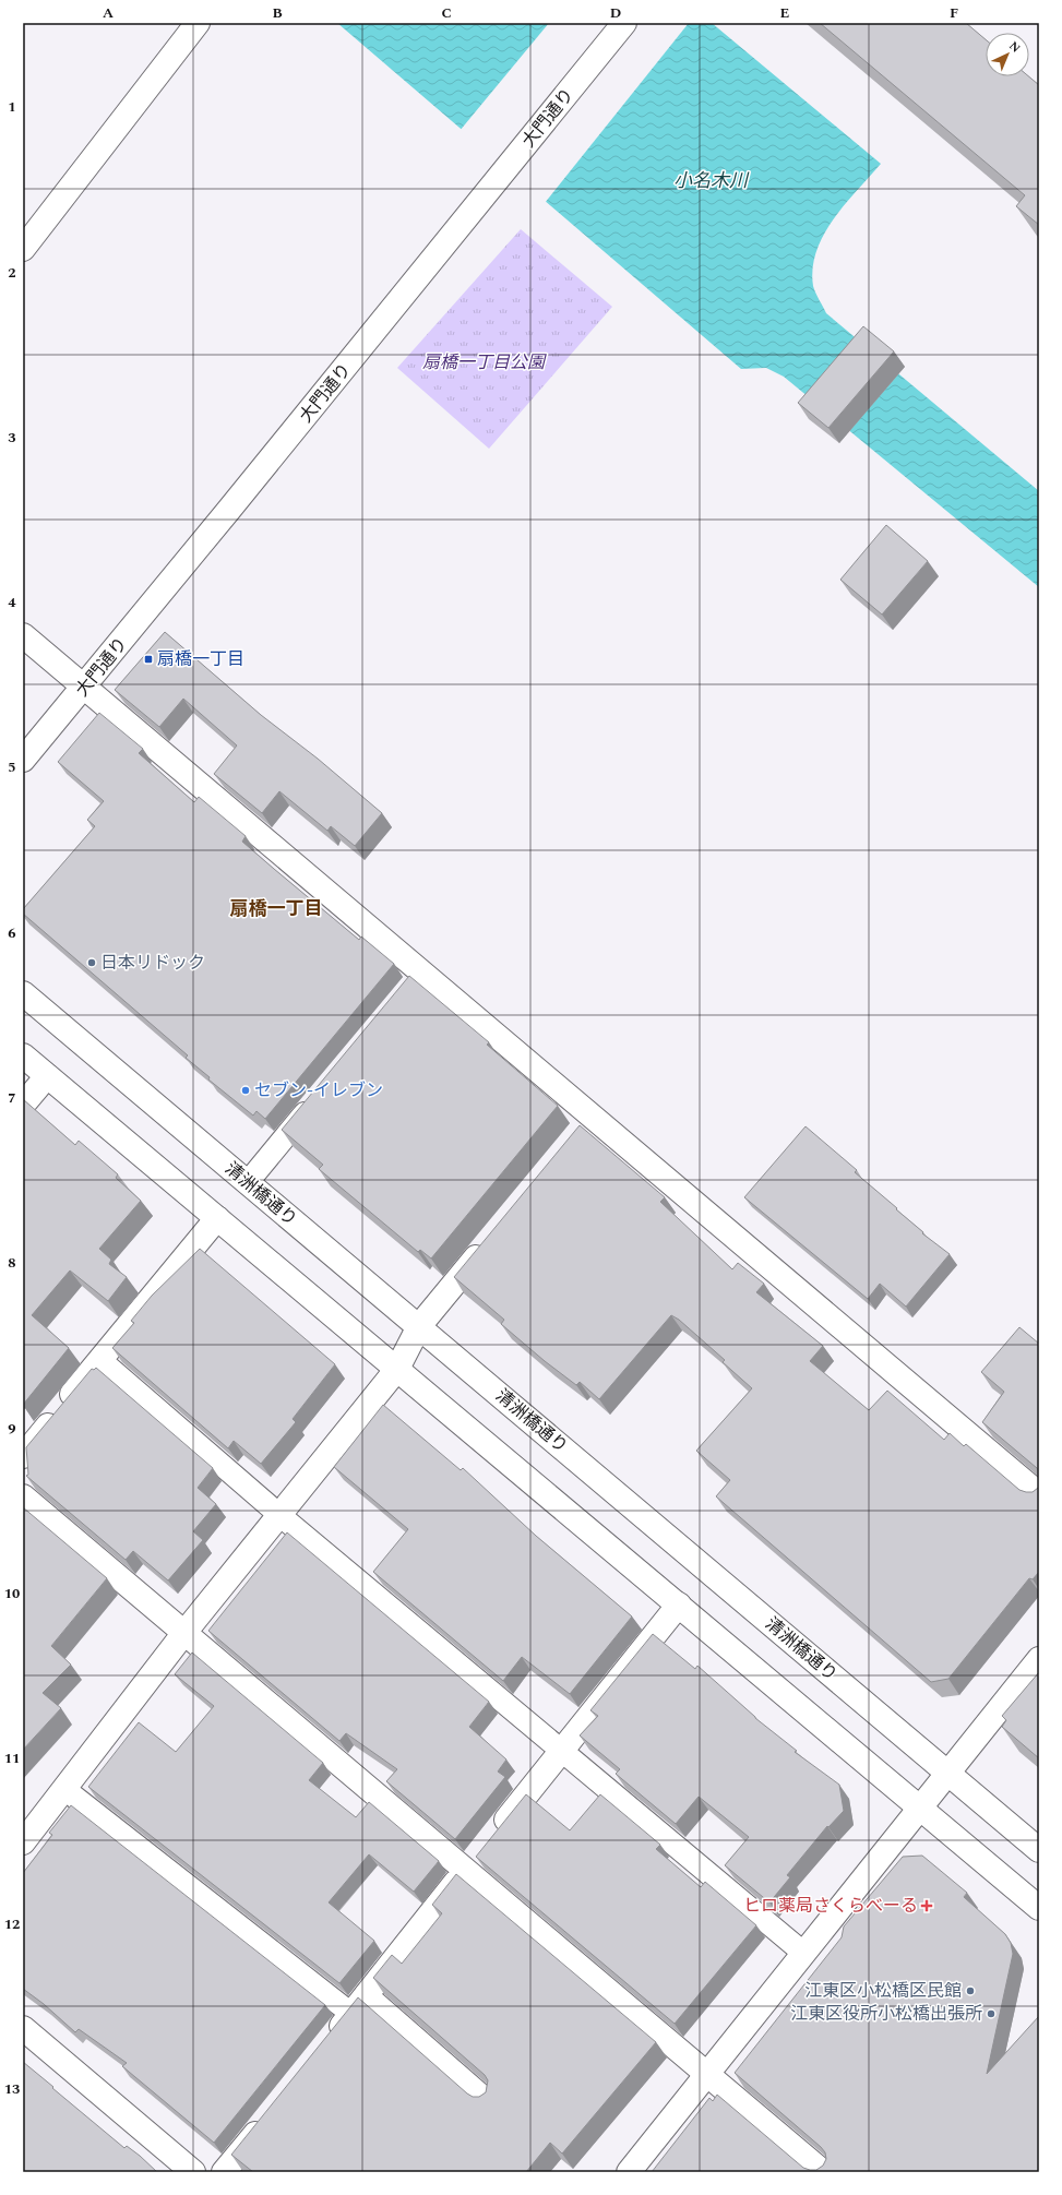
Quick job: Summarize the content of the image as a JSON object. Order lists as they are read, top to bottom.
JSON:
{
  "streets": {
    "street": ["大門通り", "清洲橋通り"]
  },
  "districts": ["扇橋一丁目"],
  "water": ["小名木川"],
  "parks": ["扇橋一丁目公園"],
  "places": {
    "transit": ["扇橋一丁目"],
    "other": [
      "日本リドック",
      "セブン-イレブン",
      "江東区小松橋区民館",
      "江東区役所小松橋出張所"
    ],
    "health": ["ヒロ薬局さくらべーる"]
  },
  "north": "top right",
  "grid": {
    "columns": [
      "A",
      "B",
      "C",
      "D",
      "E",
      "F"
    ],
    "rows": [
      "1",
      "2",
      "3",
      "4",
      "5",
      "6",
      "7",
      "8",
      "9",
      "10",
      "11",
      "12",
      "13"
    ]
  }
}
